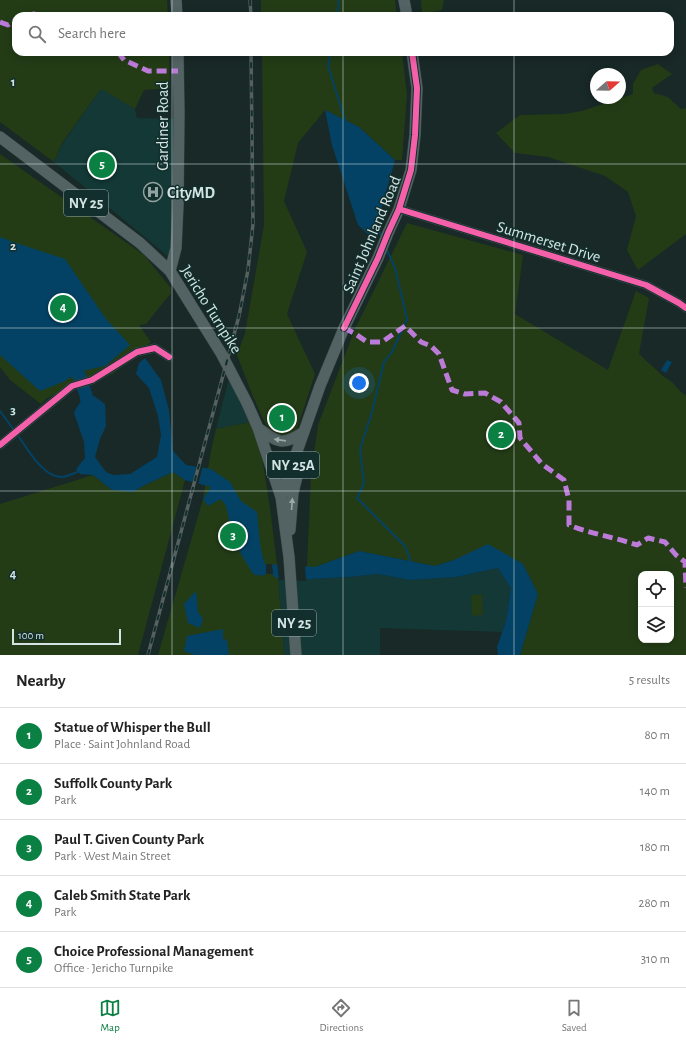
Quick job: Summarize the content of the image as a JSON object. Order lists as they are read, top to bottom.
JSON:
{
  "streets": {
    "main road": [
      "Gardiner Road",
      "NY 25",
      "Saint Johnland Road",
      "Jericho Turnpike",
      "NY 25A"
    ],
    "street": ["Summerset Drive"]
  },
  "crossings": [
    ["Gardiner Road", "Jericho Turnpike"],
    ["NY 25", "Saint Johnland Road"],
    ["NY 25", "Jericho Turnpike"],
    ["Saint Johnland Road", "Summerset Drive"],
    ["Saint Johnland Road", "Jericho Turnpike"]
  ],
  "places": {
    "hospital": ["CityMD"]
  },
  "scale_bar": "100 m",
  "north": "right",
  "page": {
    "search": "Search here",
    "pins": [
      "5",
      "4",
      "1",
      "2",
      "3"
    ],
    "scale": "100 m",
    "heading": ["Nearby", "5 results"],
    "list": [
      {
        "mark": "1",
        "name": "Statue of Whisper the Bull",
        "note": "Place · Saint Johnland Road",
        "value": "80 m"
      },
      {
        "mark": "2",
        "name": "Suffolk County Park",
        "note": "Park",
        "value": "140 m"
      },
      {
        "mark": "3",
        "name": "Paul T. Given County Park",
        "note": "Park · West Main Street",
        "value": "180 m"
      },
      {
        "mark": "4",
        "name": "Caleb Smith State Park",
        "note": "Park",
        "value": "280 m"
      },
      {
        "mark": "5",
        "name": "Choice Professional Management",
        "note": "Office · Jericho Turnpike",
        "value": "310 m"
      }
    ],
    "nav": ["Map", "Directions", "Saved"]
  },
  "grid": {
    "rows": [
      "1",
      "2",
      "3",
      "4"
    ]
  }
}
